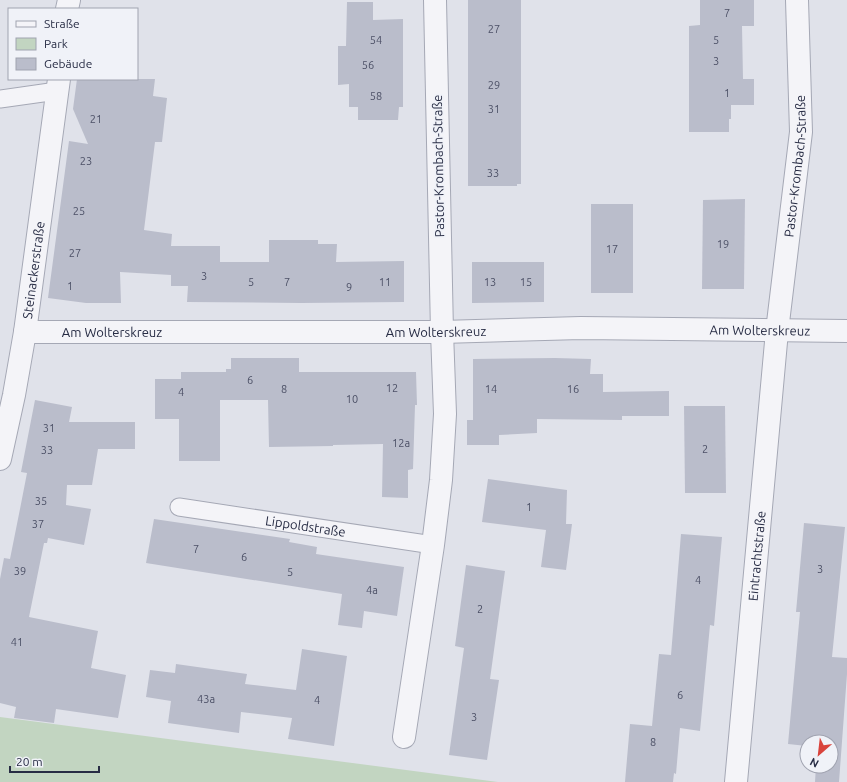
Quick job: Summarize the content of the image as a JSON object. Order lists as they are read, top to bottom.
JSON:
{
  "streets": {
    "street": [
      "Pastor-Krombach-Straße",
      "Steinackerstraße",
      "Am Wolterskreuz",
      "Eintrachtstraße"
    ],
    "lane": ["Lippoldstraße"]
  },
  "crossings": [
    ["Pastor-Krombach-Straße", "Am Wolterskreuz"],
    ["Pastor-Krombach-Straße", "Eintrachtstraße"],
    ["Steinackerstraße", "Am Wolterskreuz"],
    ["Am Wolterskreuz", "Eintrachtstraße"]
  ],
  "house_numbers": [
    "7",
    "27",
    "54",
    "5",
    "3",
    "56",
    "29",
    "1",
    "58",
    "31",
    "21",
    "23",
    "33",
    "25",
    "19",
    "17",
    "27",
    "3",
    "5",
    "7",
    "11",
    "13",
    "15",
    "1",
    "9",
    "6",
    "12",
    "8",
    "14",
    "16",
    "4",
    "10",
    "31",
    "12a",
    "2",
    "33",
    "35",
    "1",
    "37",
    "7",
    "6",
    "3",
    "39",
    "5",
    "4",
    "4a",
    "2",
    "41",
    "6",
    "43a",
    "4",
    "3",
    "8"
  ],
  "legend": ["Straße", "Park", "Gebäude"],
  "scale_bar": "20 m",
  "north": "bottom left"
}
